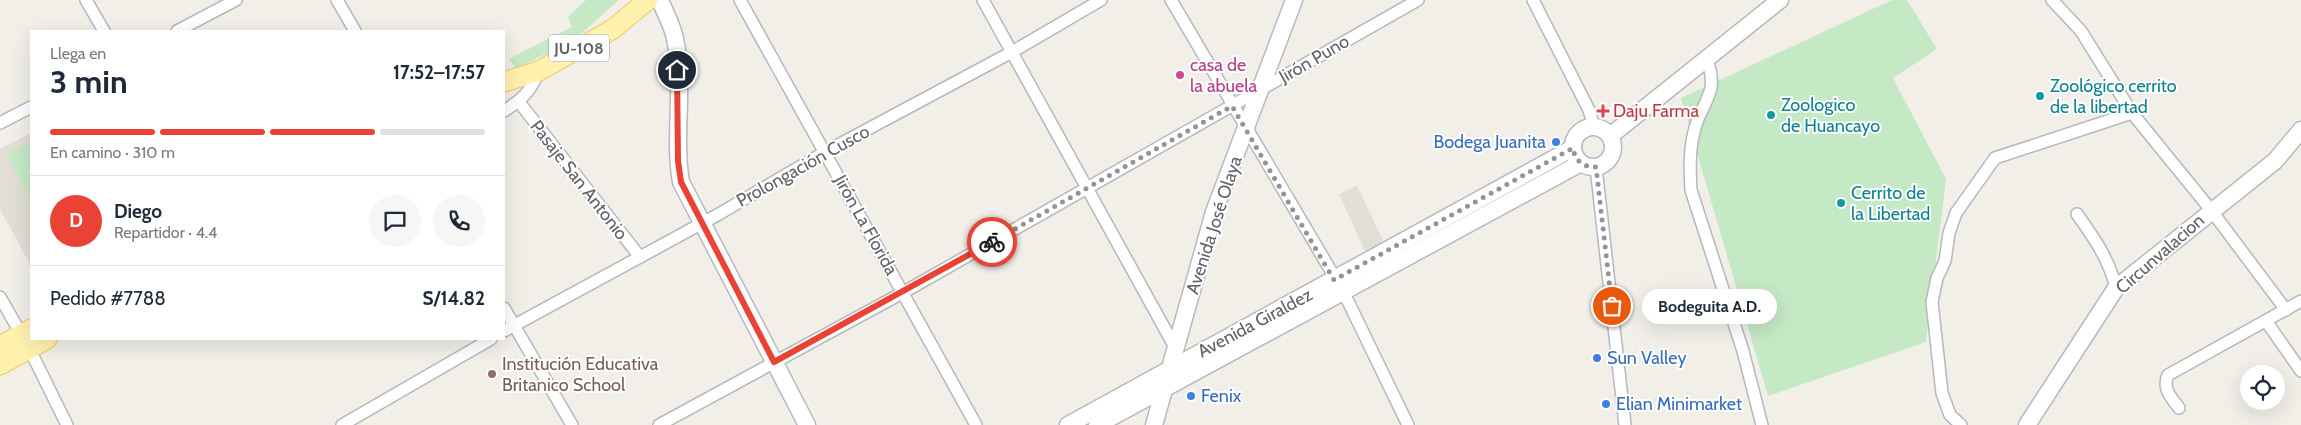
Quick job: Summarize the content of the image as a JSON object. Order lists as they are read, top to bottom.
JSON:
{
  "streets": {
    "main road": ["JU-108"],
    "street": [
      "Jirón Puno",
      "Prolongación Cusco",
      "Pasaje San Antonio",
      "Jirón La Florida",
      "Avenida José Olaya",
      "Circunvalacion",
      "Avenida Giraldez"
    ]
  },
  "crossings": [
    ["Jirón Puno", "Jirón La Florida"],
    ["Jirón Puno", "Avenida José Olaya"],
    ["Prolongación Cusco", "Pasaje San Antonio"],
    ["Prolongación Cusco", "Jirón La Florida"],
    ["Avenida José Olaya", "Avenida Giraldez"]
  ],
  "places": {
    "other": [
      "casa de la abuela",
      "Zoológico cerrito de la libertad",
      "Zoologico de Huancayo",
      "Bodega Juanita",
      "Cerrito de la Libertad",
      "Bodeguita A.D.",
      "Sun Valley",
      "Institución Educativa Britanico School",
      "Fenix",
      "Elian Minimarket"
    ],
    "health": ["Daju Farma"]
  },
  "page": {
    "heading": ["3 min", "Llega en", "17:52–17:57"],
    "panel": [
      "Diego",
      "Repartidor · 4.4",
      "Pedido #7788",
      "S/14.82"
    ],
    "bar": "En camino · 310 m",
    "round": "D",
    "bubble": "Bodeguita A.D."
  }
}
